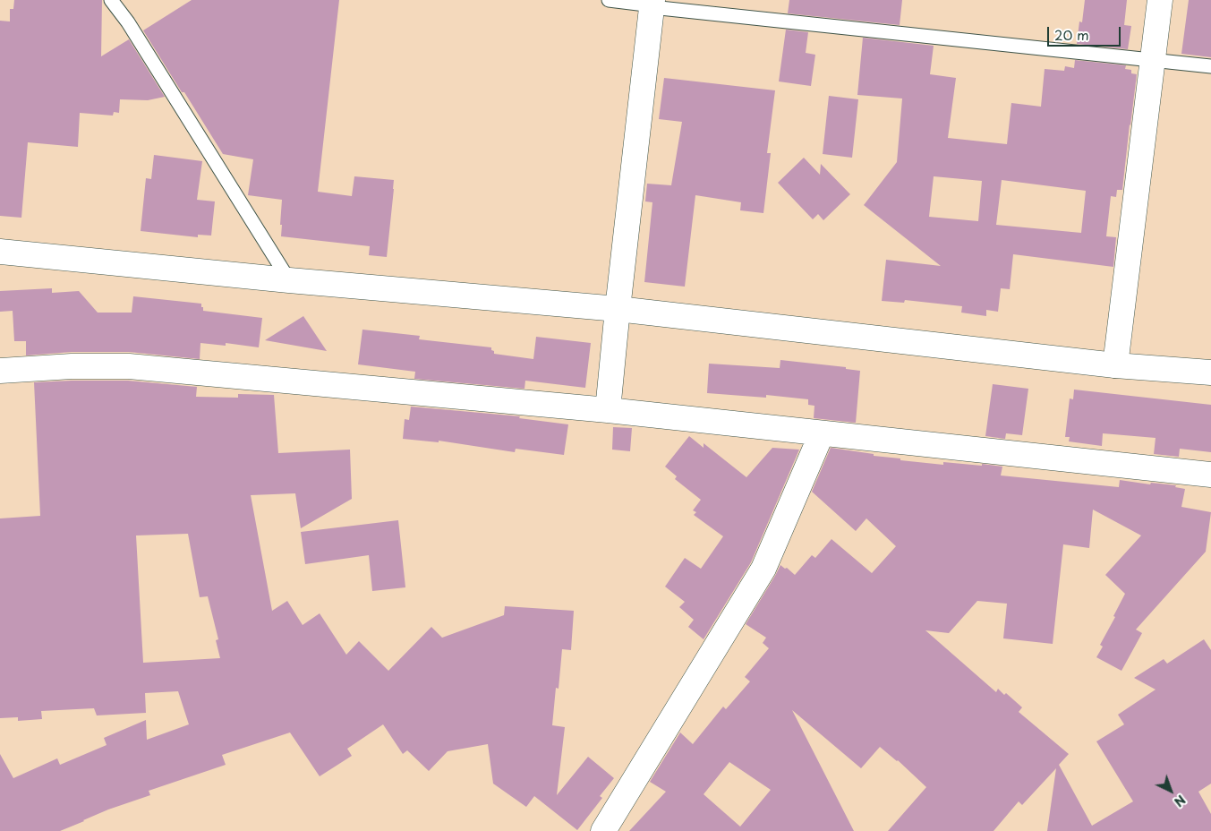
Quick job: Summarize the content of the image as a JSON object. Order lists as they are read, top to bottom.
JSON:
{
  "scale_bar": "20 m",
  "north": "bottom right"
}
